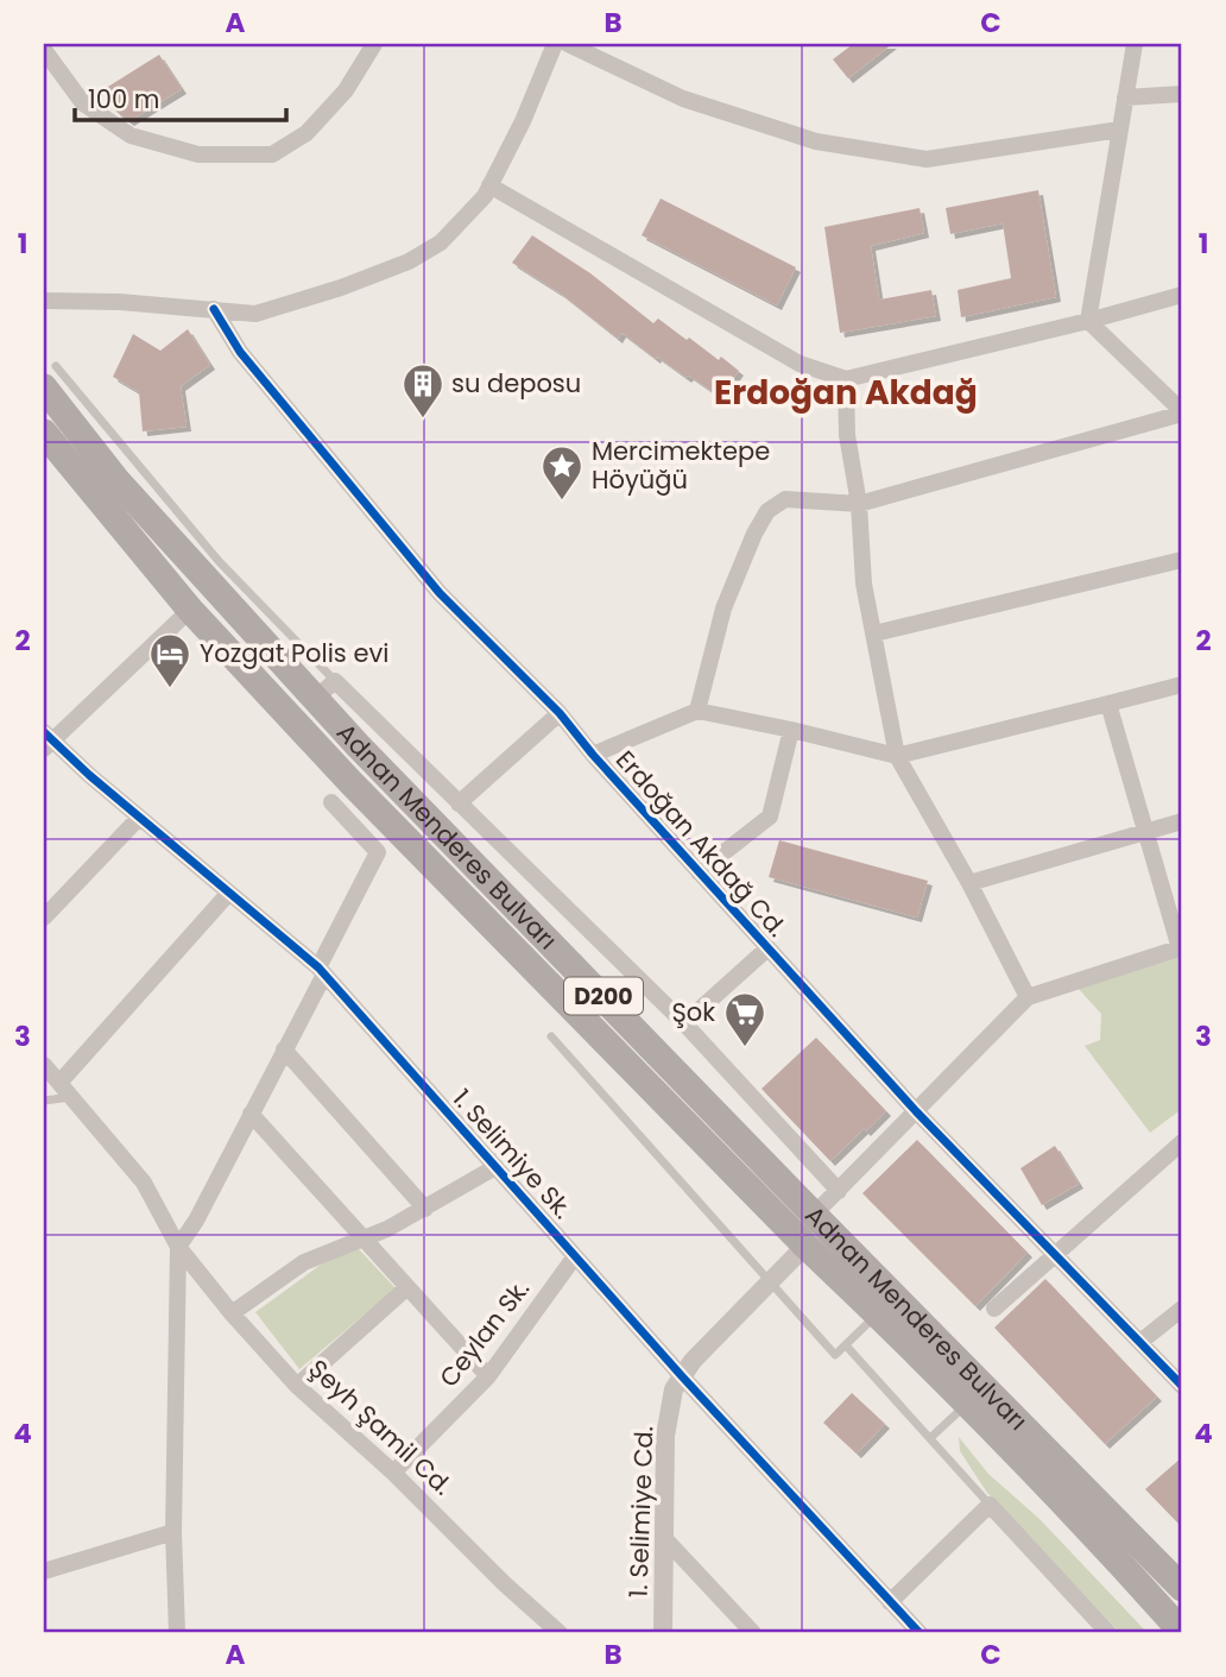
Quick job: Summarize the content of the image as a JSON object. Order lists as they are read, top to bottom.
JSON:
{
  "streets": {
    "highway": ["Adnan Menderes Bulvarı", "D200"],
    "street": [
      "Erdoğan Akdağ Cd.",
      "1. Selimiye Sk.",
      "Ceylan Sk.",
      "Şeyh Şamil Cd.",
      "1. Selimiye Cd."
    ]
  },
  "crossings": [
    ["Adnan Menderes Bulvarı", "1. Selimiye Cd."],
    ["1. Selimiye Sk.", "Ceylan Sk."],
    ["1. Selimiye Sk.", "1. Selimiye Cd."],
    ["Ceylan Sk.", "Şeyh Şamil Cd."]
  ],
  "districts": ["Erdoğan Akdağ"],
  "places": {
    "building": ["su deposu"],
    "place": ["Mercimektepe Höyüğü"],
    "hotel": ["Yozgat Polis evi"],
    "supermarket": ["Şok"]
  },
  "scale_bar": "100 m",
  "grid": {
    "columns": ["A", "B", "C"],
    "rows": [
      "1",
      "2",
      "3",
      "4"
    ]
  }
}
